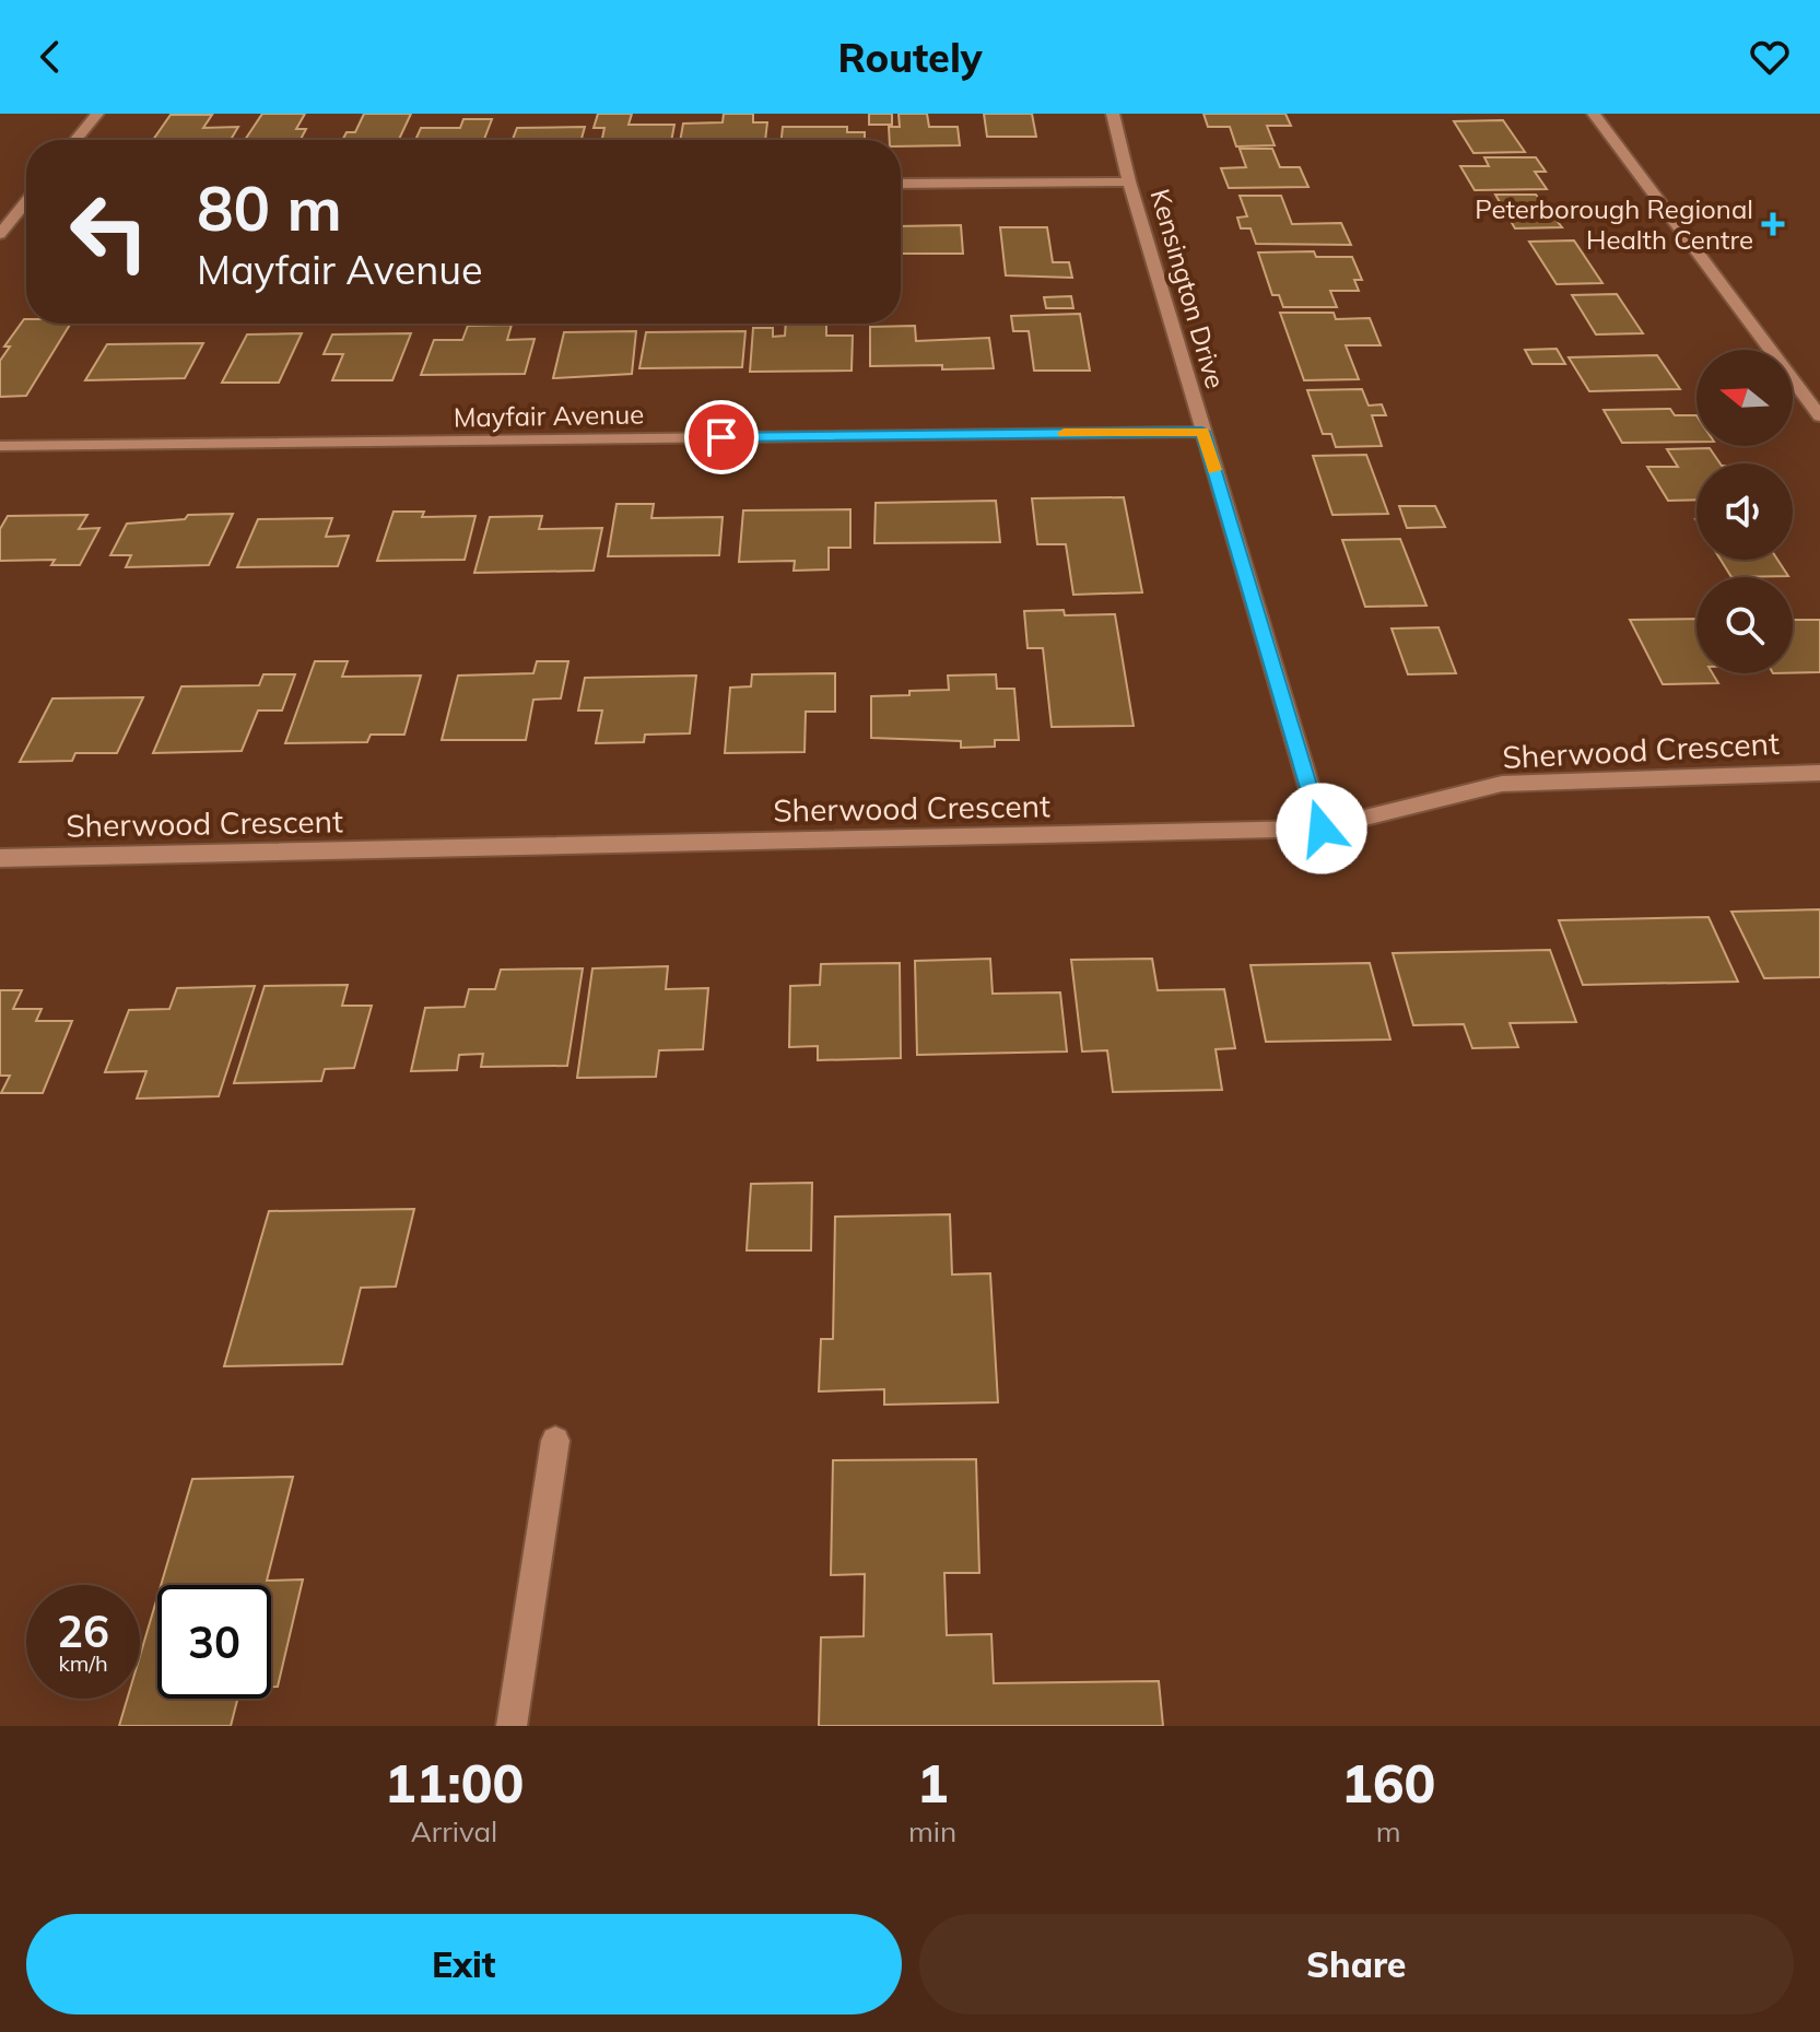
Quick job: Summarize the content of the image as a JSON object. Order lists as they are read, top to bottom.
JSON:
{
  "streets": {
    "street": ["Kensington Drive", "Mayfair Avenue", "Sherwood Crescent"]
  },
  "crossings": [
    ["Kensington Drive", "Mayfair Avenue"],
    ["Kensington Drive", "Sherwood Crescent"]
  ],
  "places": {
    "health": ["Peterborough Regional Health Centre"]
  },
  "north": "left",
  "page": {
    "header": "Routely",
    "turn": ["80 m", "Mayfair Avenue"],
    "speed": "26 km/h",
    "limit": "30",
    "eta": [
      "11:00",
      "Arrival",
      "1",
      "min",
      "160",
      "m"
    ],
    "buttons": ["Exit", "Share"]
  }
}
